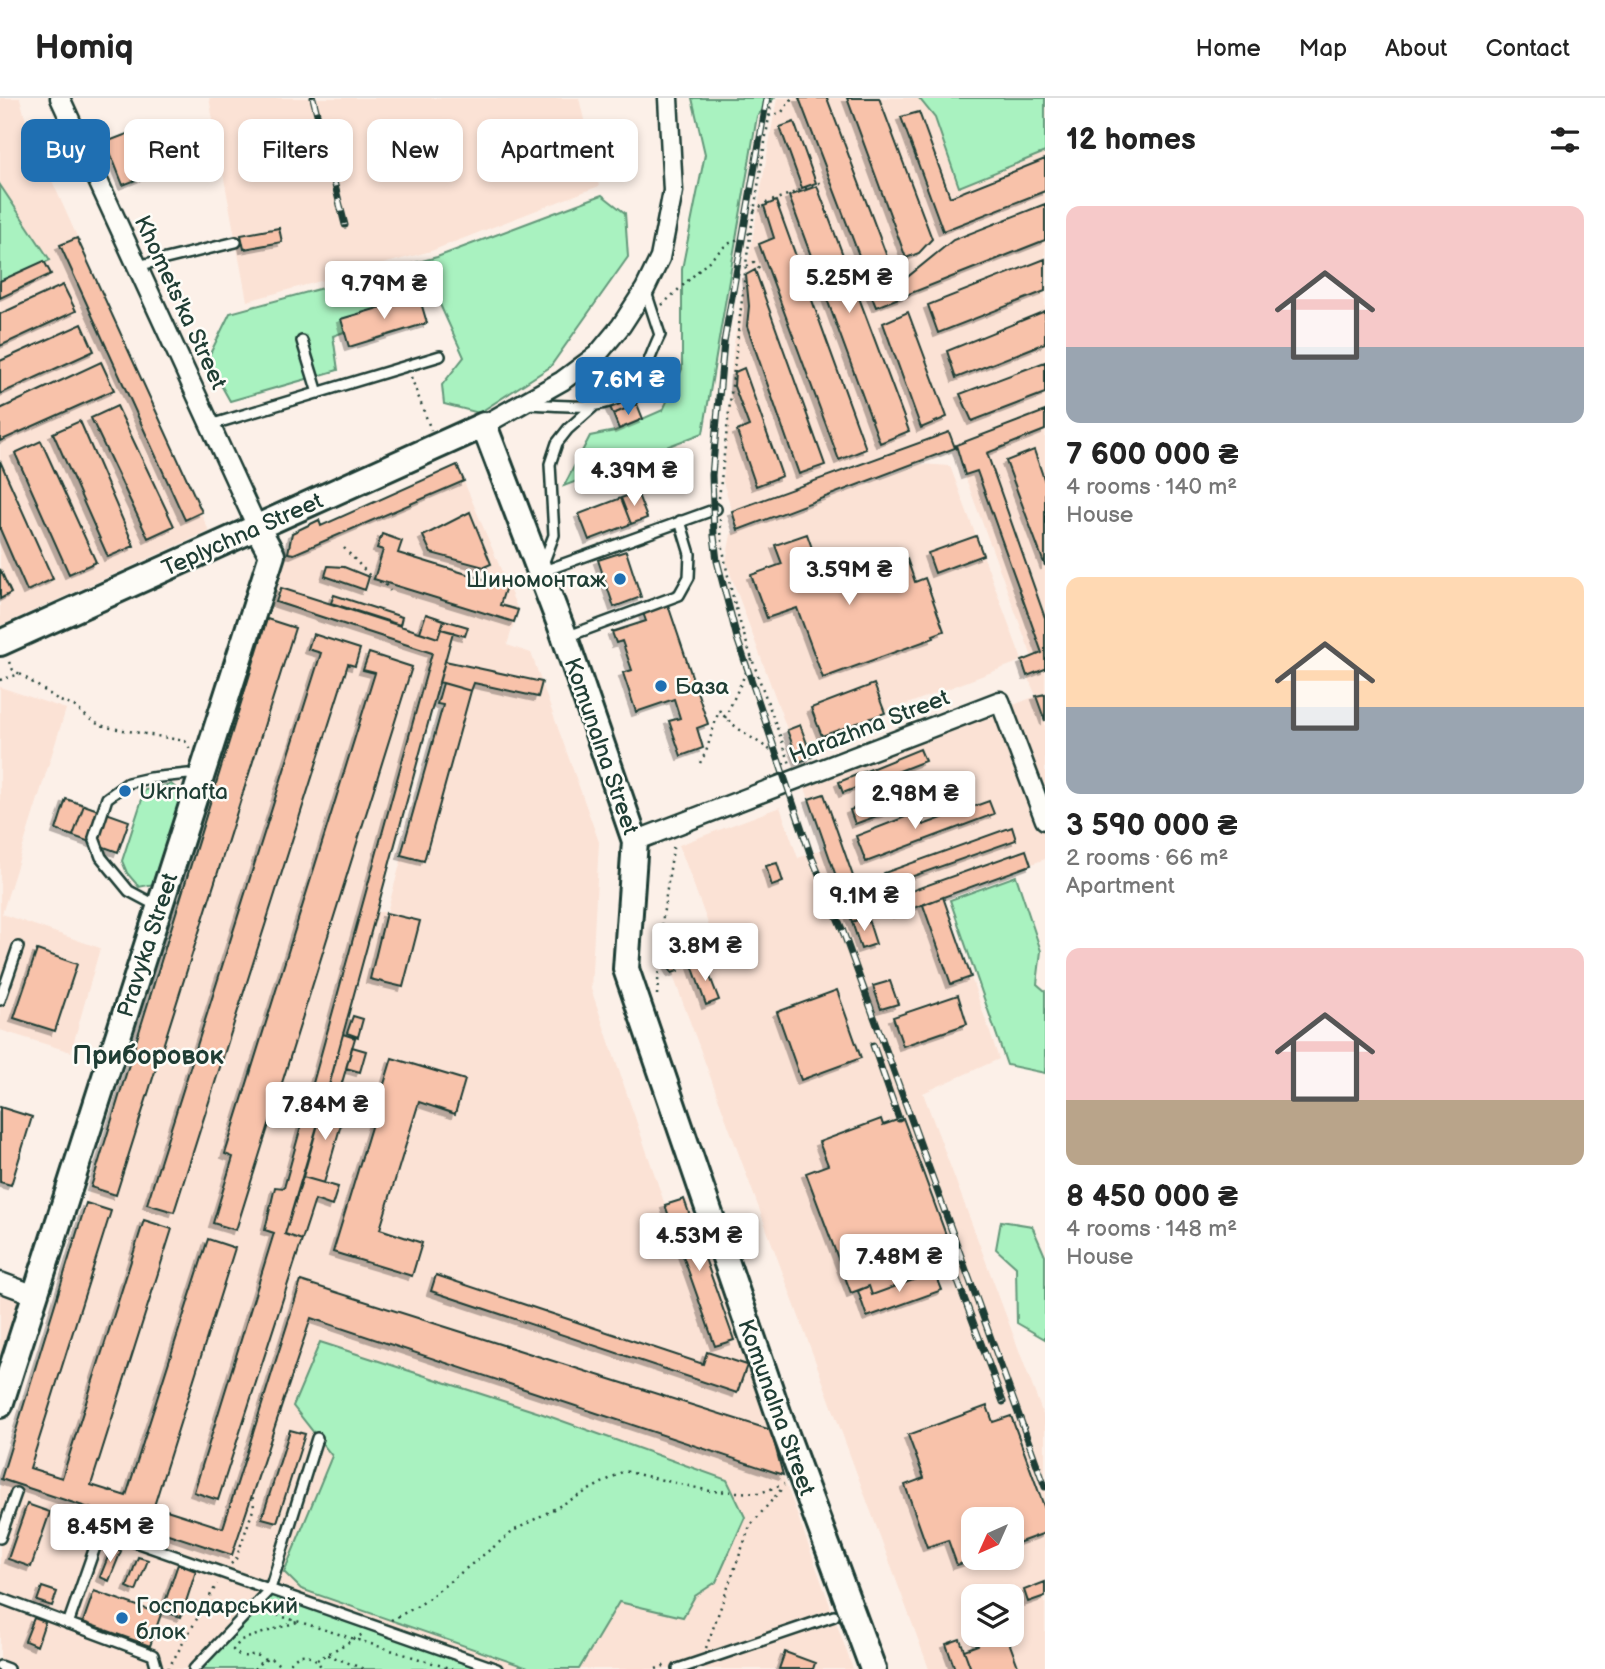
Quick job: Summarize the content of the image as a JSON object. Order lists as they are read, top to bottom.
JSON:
{
  "streets": {
    "street": [
      "Khomets'ka Street",
      "Teplychna Street",
      "Harazhna Street",
      "Komunalna Street",
      "Pravyka Street"
    ]
  },
  "crossings": [
    ["Khomets'ka Street", "Teplychna Street"],
    ["Khomets'ka Street", "Pravyka Street"],
    ["Teplychna Street", "Komunalna Street"],
    ["Teplychna Street", "Pravyka Street"],
    ["Harazhna Street", "Komunalna Street"]
  ],
  "districts": ["Приборовок"],
  "places": [
    "Шиномонтаж",
    "База",
    "Ukrnafta",
    "Господарський блок"
  ],
  "north": "bottom left",
  "page": {
    "header": "Homiq",
    "nav": [
      "Home",
      "Map",
      "About",
      "Contact"
    ],
    "heading": "12 homes",
    "chip": [
      "Buy",
      "Rent",
      "Filters",
      "New",
      "Apartment"
    ],
    "list": [
      {
        "name": "7 600 000 ₴",
        "note": "4 rooms · 140 m² · House"
      },
      {
        "name": "3 590 000 ₴",
        "note": "2 rooms · 66 m² · Apartment"
      },
      {
        "name": "8 450 000 ₴",
        "note": "4 rooms · 148 m² · House"
      }
    ],
    "price": [
      "5.25M ₴",
      "9.79M ₴",
      "7.6M ₴",
      "4.39M ₴",
      "3.59M ₴",
      "2.98M ₴",
      "9.1M ₴",
      "3.8M ₴",
      "7.84M ₴",
      "4.53M ₴",
      "7.48M ₴",
      "8.45M ₴"
    ]
  }
}
